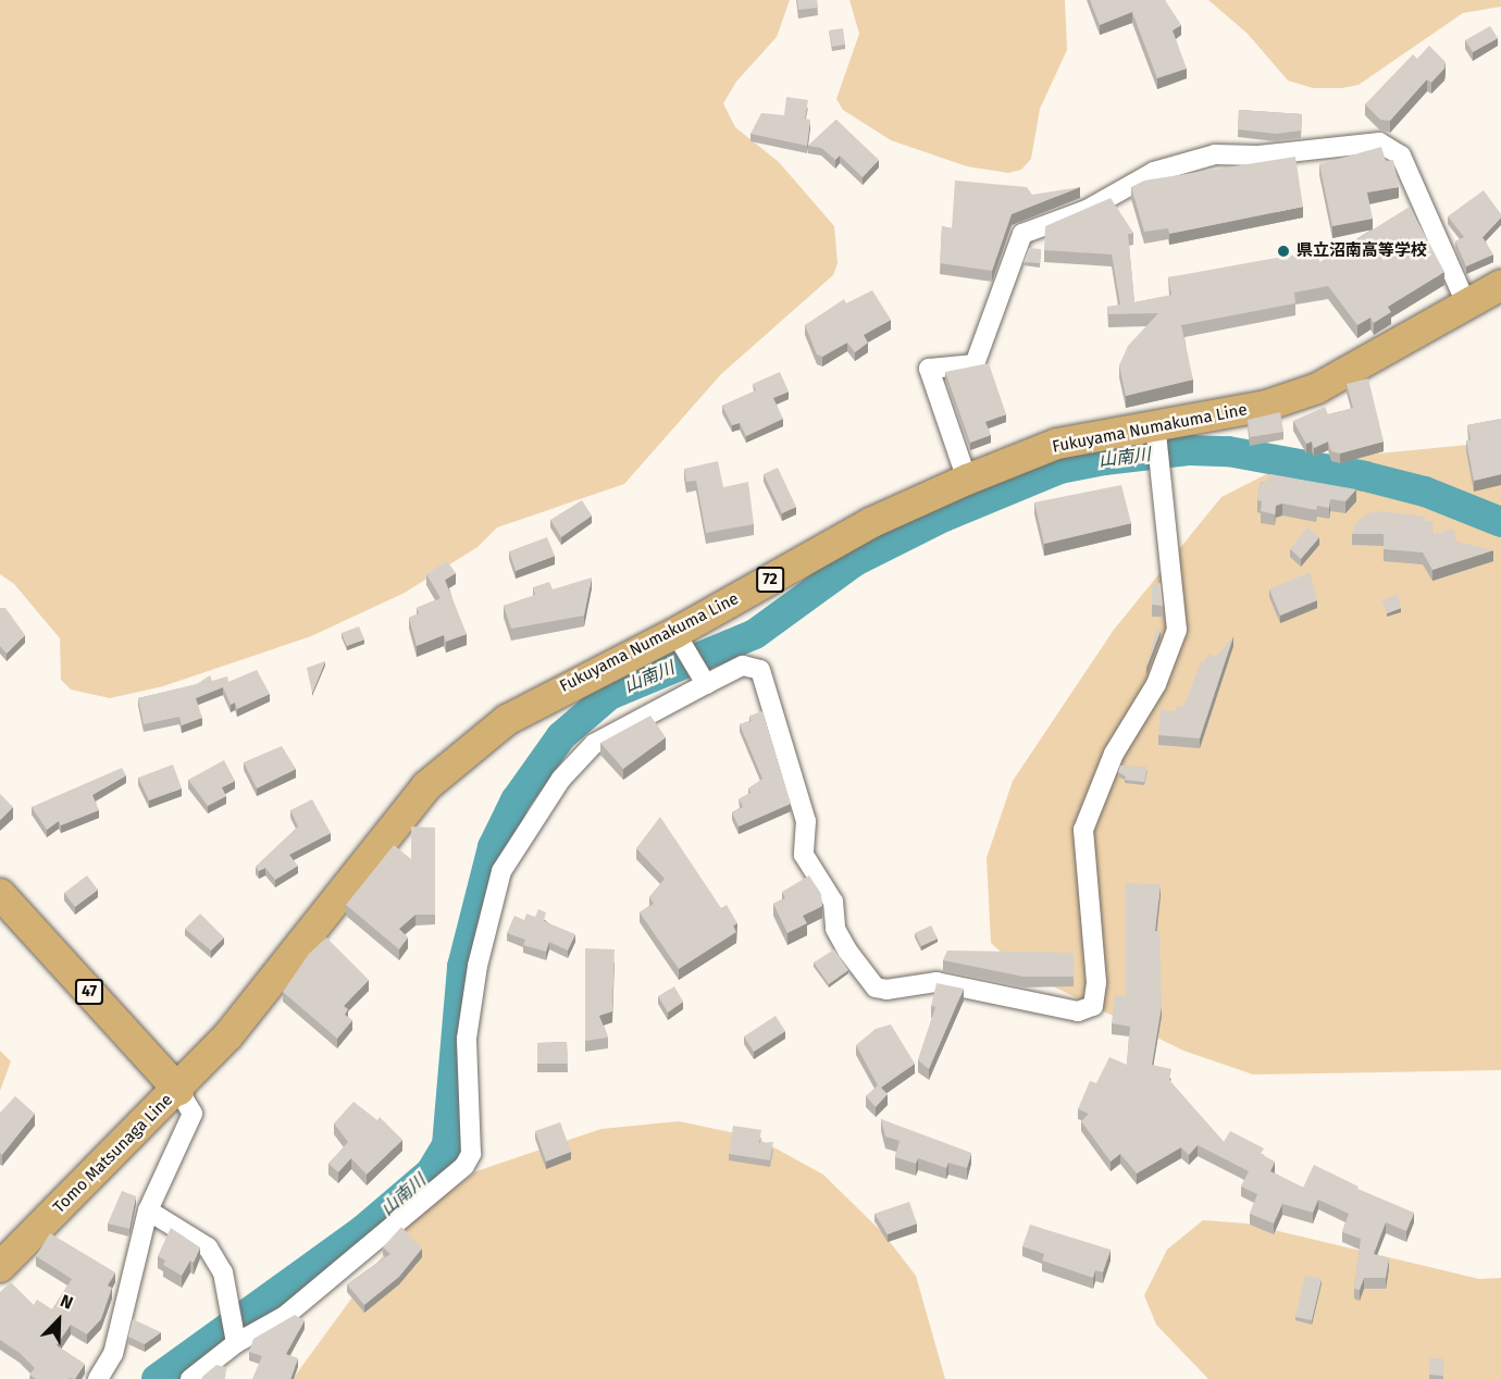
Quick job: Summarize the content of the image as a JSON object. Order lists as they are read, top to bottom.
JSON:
{
  "streets": {
    "main road": [
      "Fukuyama Numakuma Line",
      "72",
      "47",
      "Tomo Matsunaga Line"
    ]
  },
  "crossings": [
    ["Fukuyama Numakuma Line", "Tomo Matsunaga Line"]
  ],
  "water": ["山南川"],
  "places": ["県立沼南高等学校"],
  "north": "top right"
}
